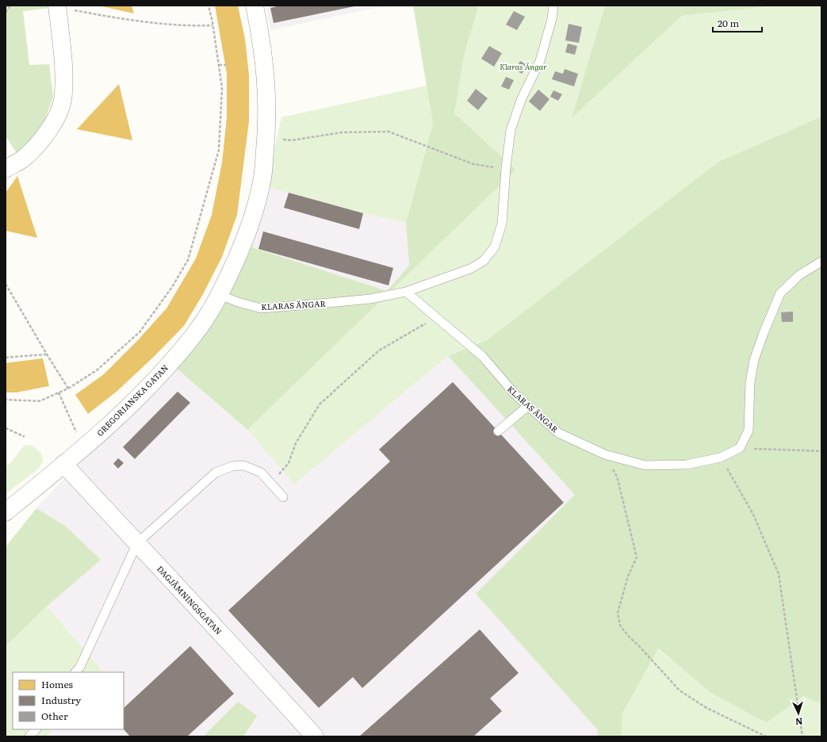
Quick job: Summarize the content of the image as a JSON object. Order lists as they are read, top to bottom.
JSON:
{
  "streets": {
    "street": ["GREGORIANSKA GATAN", "DAGJÄMNINGSGATAN"],
    "lane": ["KLARAS ÄNGAR"]
  },
  "crossings": [
    ["KLARAS ÄNGAR", "GREGORIANSKA GATAN"],
    ["GREGORIANSKA GATAN", "DAGJÄMNINGSGATAN"]
  ],
  "parks": ["Klaras Ängar"],
  "legend": ["Homes", "Industry", "Other"],
  "scale_bar": "20 m",
  "north": "bottom"
}
